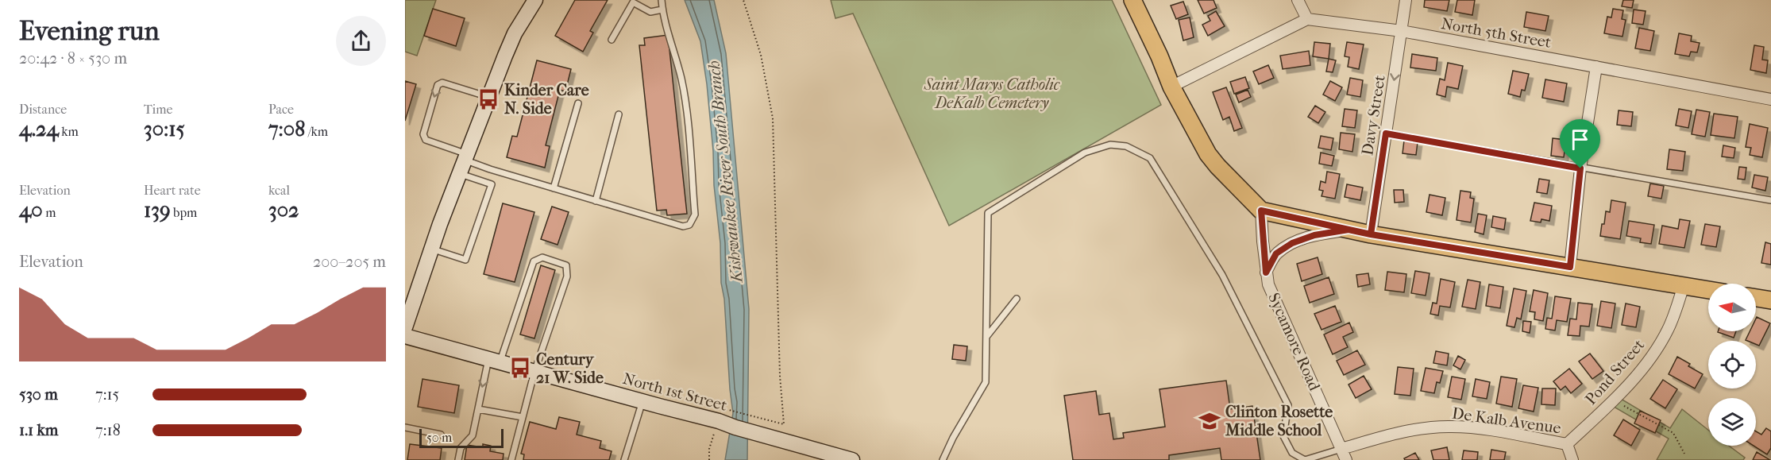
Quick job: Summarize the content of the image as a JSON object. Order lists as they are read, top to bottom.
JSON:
{
  "streets": {
    "street": [
      "North 5th Street",
      "Davy Street",
      "Sycamore Road",
      "Pond Street",
      "North 1st Street",
      "De Kalb Avenue"
    ]
  },
  "crossings": [
    ["North 5th Street", "Davy Street"],
    ["Sycamore Road", "De Kalb Avenue"],
    ["Pond Street", "De Kalb Avenue"]
  ],
  "one_way": ["Davy Street"],
  "water": ["Kishwaukee River South Branch"],
  "parks": ["Saint Marys Catholic DeKalb Cemetery"],
  "places": {
    "bus stop": ["Kinder Care N. Side", "Century 21 W. Side"],
    "school or university": ["Clinton Rosette Middle School"]
  },
  "scale_bar": "50 m",
  "north": "left",
  "page": {
    "heading": ["Evening run", "20:42 · 8 × 530 m"],
    "stats": [
      ["Distance", "4.24 km"],
      ["Time", "30:15"],
      ["Pace", "7:08 /km"],
      ["Elevation", "40 m"],
      ["Heart rate", "139 bpm"],
      ["kcal", "302"]
    ],
    "chart": ["Elevation", "200–205 m"],
    "list": [
      {
        "name": "530 m",
        "note": "7:15"
      },
      {
        "name": "1.1 km",
        "note": "7:18"
      }
    ],
    "scale": "50 m"
  }
}
